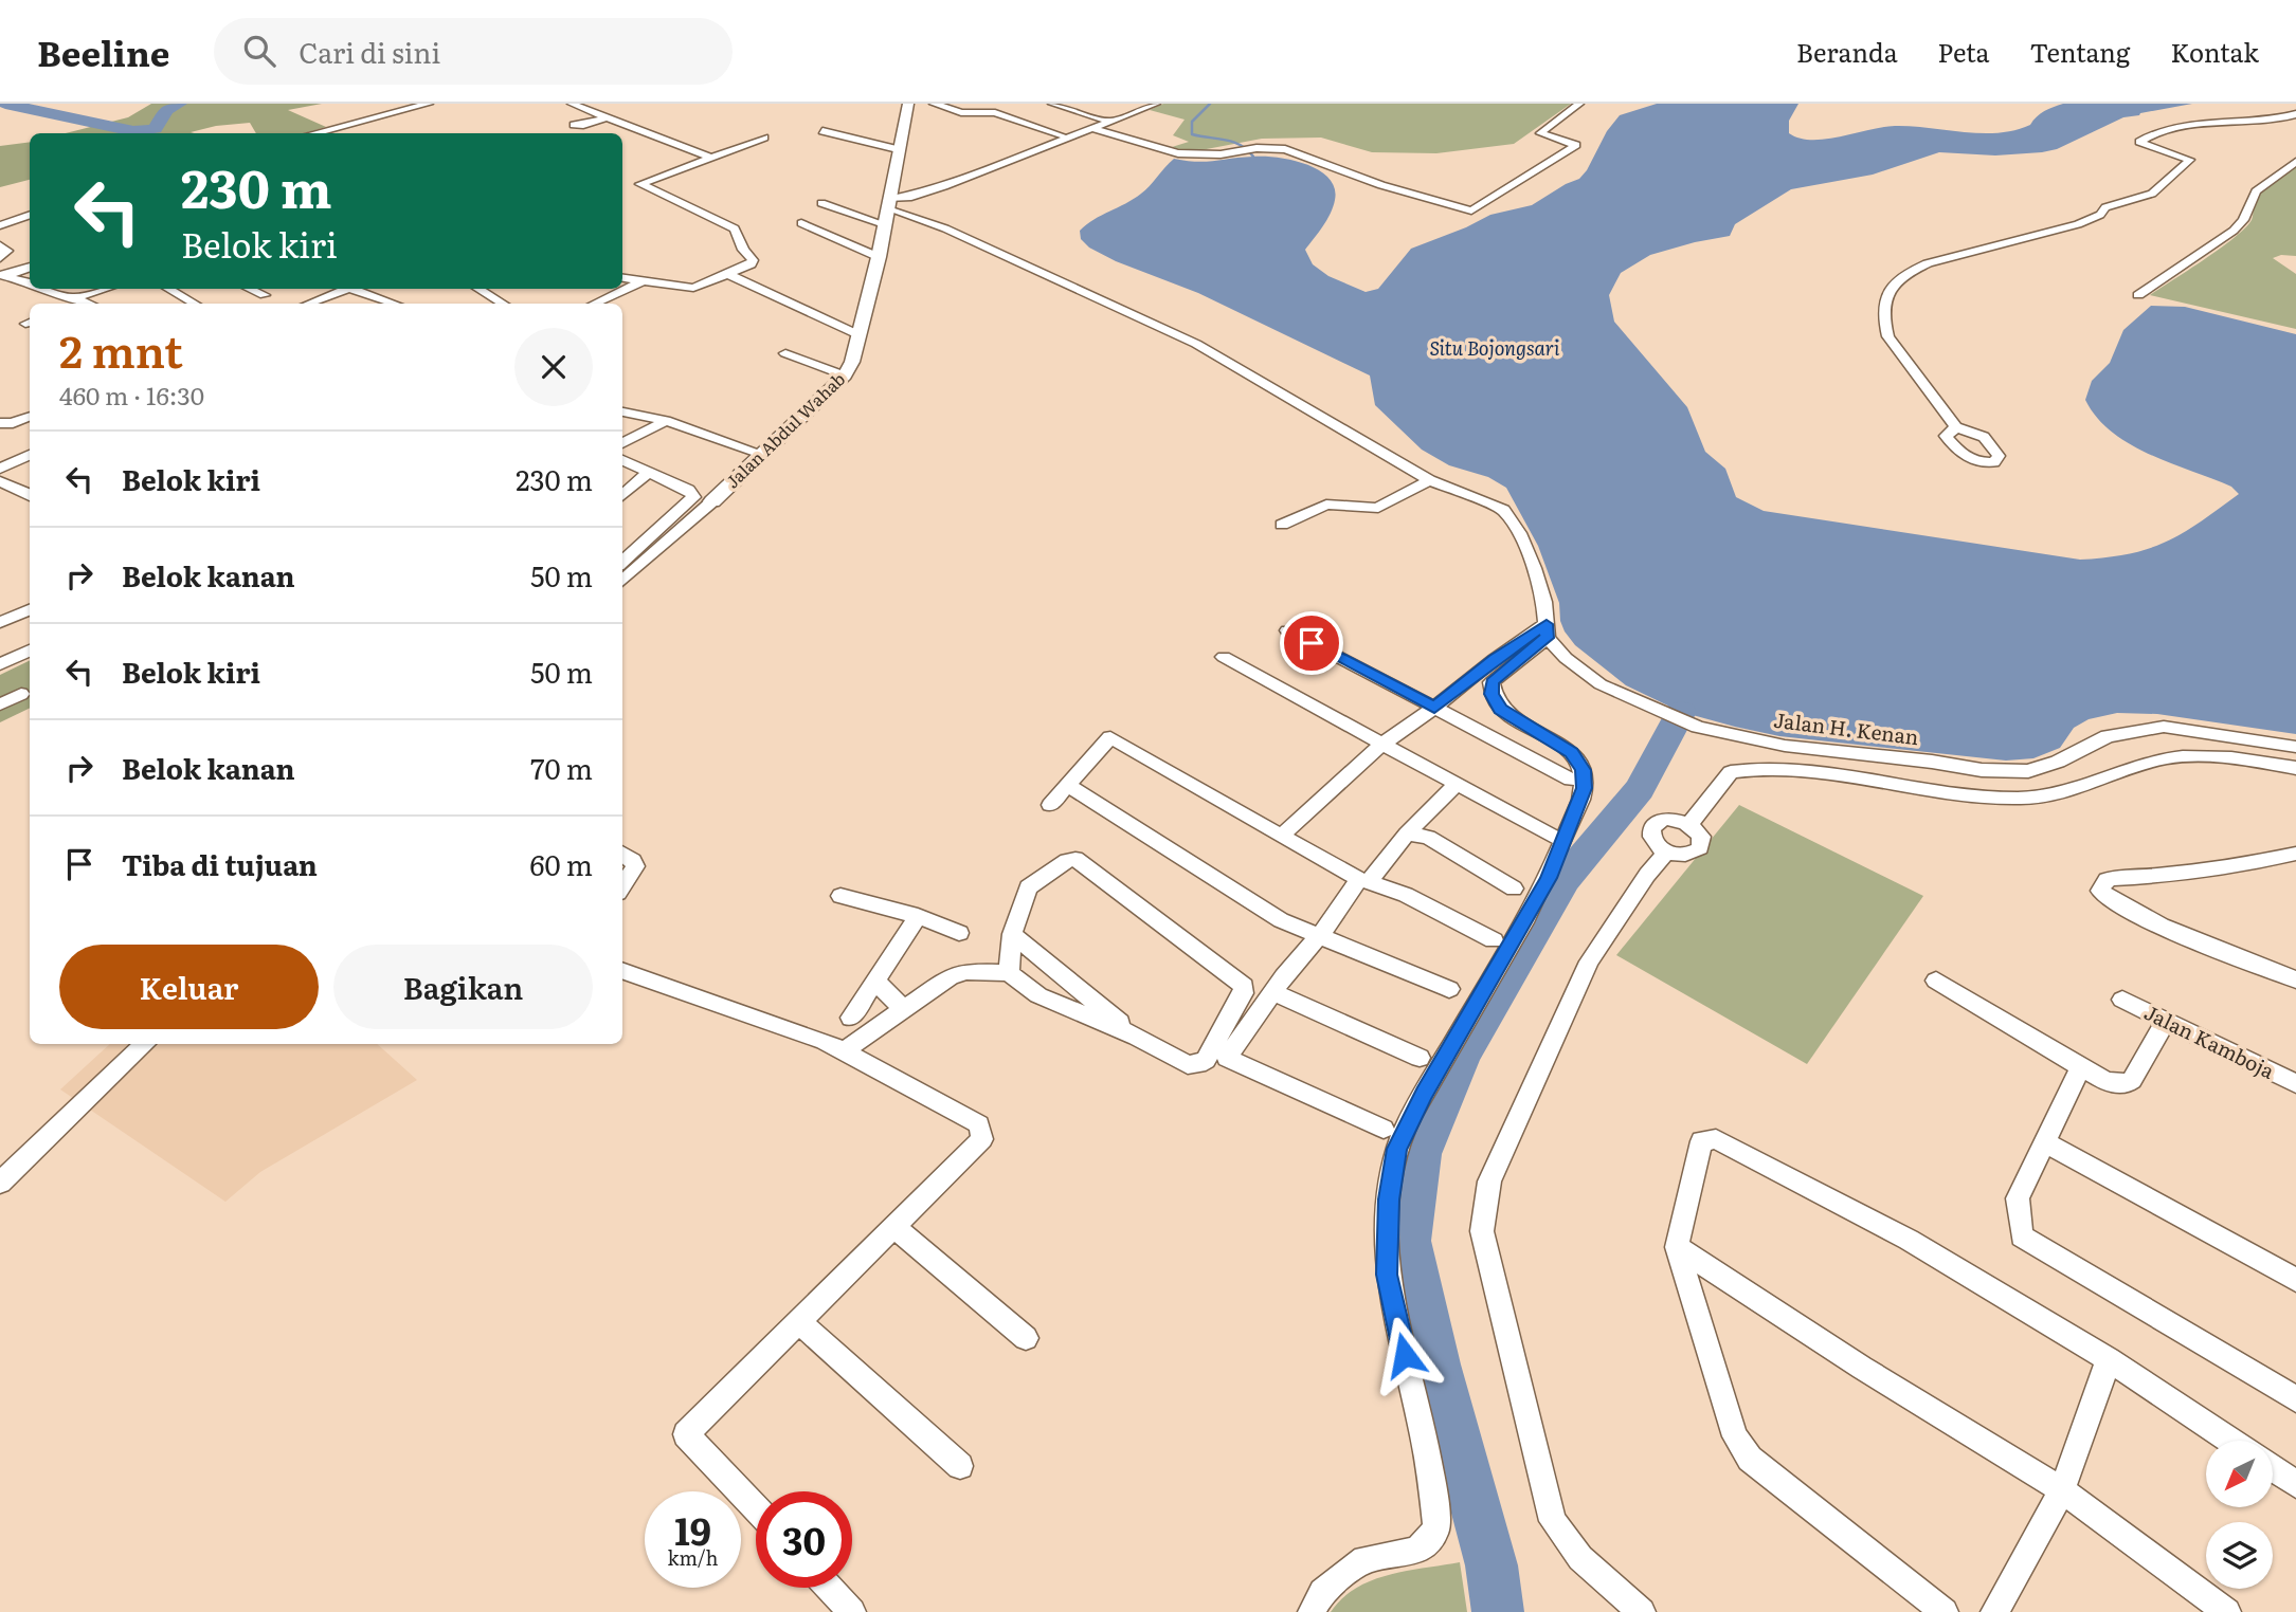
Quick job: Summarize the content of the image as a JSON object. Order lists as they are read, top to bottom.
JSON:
{
  "streets": {
    "street": ["Jalan Abdul Wahab", "Jalan H. Kenan", "Jalan Kamboja"]
  },
  "water": ["Situ Bojongsari"],
  "north": "bottom left",
  "page": {
    "header": "Beeline",
    "search": "Cari di sini",
    "nav": [
      "Beranda",
      "Peta",
      "Tentang",
      "Kontak"
    ],
    "turn": ["230 m", "Belok kiri"],
    "heading": ["2 mnt", "460 m · 16:30"],
    "list": [
      {
        "name": "Belok kiri",
        "value": "230 m"
      },
      {
        "name": "Belok kanan",
        "value": "50 m"
      },
      {
        "name": "Belok kiri",
        "value": "50 m"
      },
      {
        "name": "Belok kanan",
        "value": "70 m"
      },
      {
        "name": "Tiba di tujuan",
        "value": "60 m"
      }
    ],
    "buttons": ["Keluar", "Bagikan"],
    "speed": "19 km/h",
    "limit": "30"
  }
}
